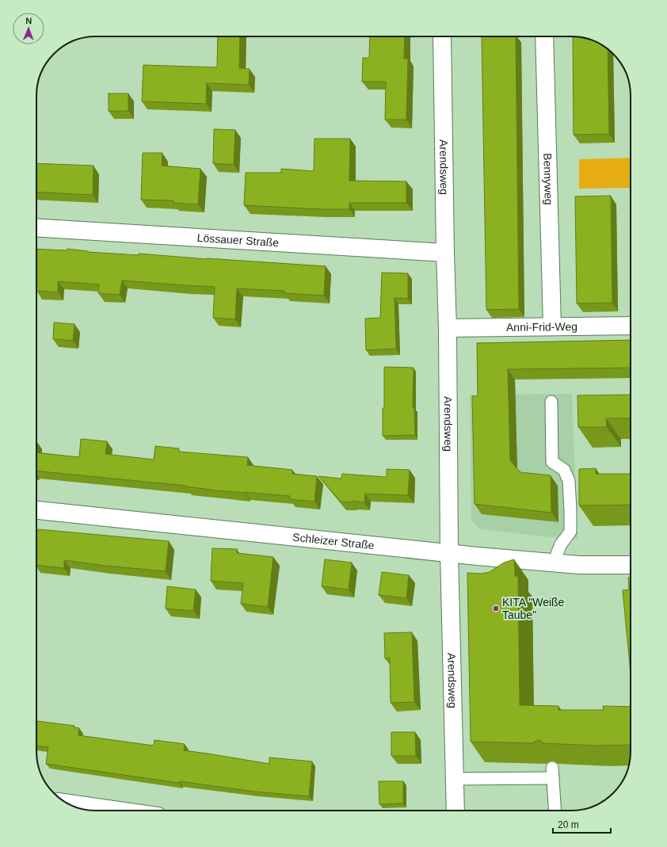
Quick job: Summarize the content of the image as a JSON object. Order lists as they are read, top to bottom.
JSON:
{
  "streets": {
    "street": [
      "Arendsweg",
      "Bennyweg",
      "Lössauer Straße",
      "Anni-Frid-Weg",
      "Schleizer Straße"
    ]
  },
  "crossings": [
    ["Arendsweg", "Lössauer Straße"],
    ["Arendsweg", "Anni-Frid-Weg"],
    ["Arendsweg", "Schleizer Straße"],
    ["Bennyweg", "Anni-Frid-Weg"]
  ],
  "places": ["KITA \"Weiße Taube\""],
  "scale_bar": "20 m",
  "north": "top"
}
